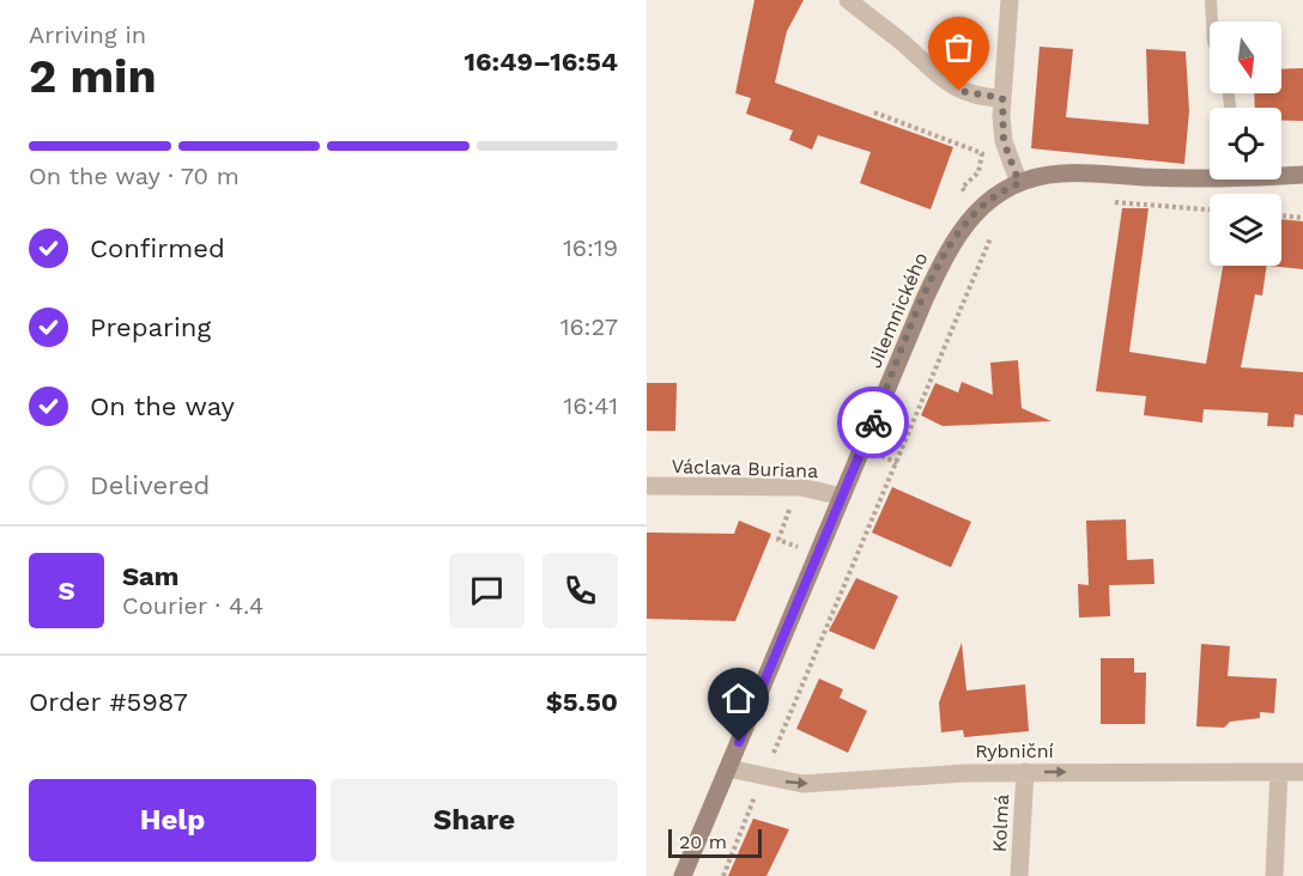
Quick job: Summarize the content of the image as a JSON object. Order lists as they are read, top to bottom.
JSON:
{
  "streets": {
    "main road": ["Jilemnického"],
    "street": ["Václava Buriana", "Rybniční", "Kolmá"]
  },
  "crossings": [
    ["Jilemnického", "Václava Buriana"],
    ["Jilemnického", "Rybniční"],
    ["Rybniční", "Kolmá"]
  ],
  "one_way": ["Rybniční"],
  "scale_bar": "20 m",
  "north": "bottom",
  "page": {
    "heading": ["2 min", "Arriving in", "16:49–16:54"],
    "panel": [
      "Sam",
      "Courier · 4.4",
      "Order #5987",
      "$5.50"
    ],
    "bar": "On the way · 70 m",
    "list": [
      ["Confirmed", "16:19"],
      ["Preparing", "16:27"],
      ["On the way", "16:41"],
      "Delivered"
    ],
    "round": "S",
    "buttons": ["Help", "Share"],
    "scale": "20 m"
  }
}
